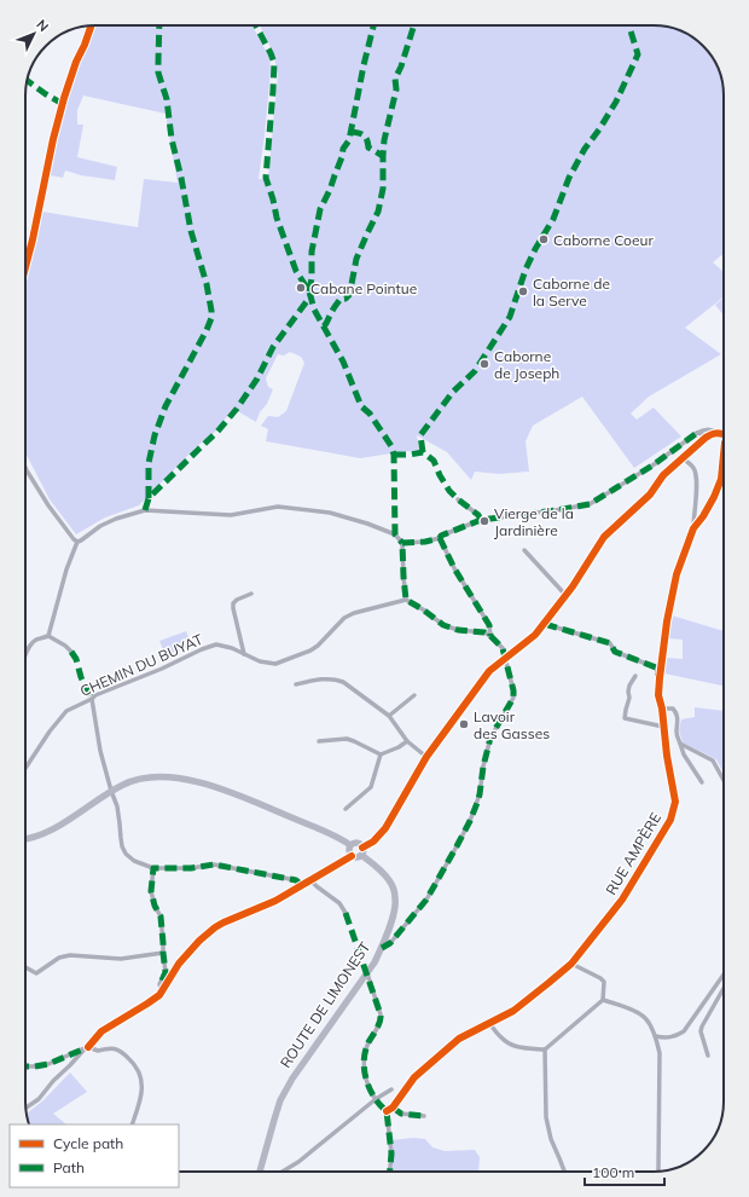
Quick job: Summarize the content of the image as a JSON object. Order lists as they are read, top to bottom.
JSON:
{
  "streets": {
    "street": ["CHEMIN DU BUYAT", "RUE AMPÈRE", "ROUTE DE LIMONEST"]
  },
  "places": [
    "Caborne Coeur",
    "Cabane Pointue",
    "Caborne de la Serve",
    "Caborne de Joseph",
    "Vierge de la Jardinière",
    "Lavoir des Gasses"
  ],
  "legend": ["Cycle path", "Path"],
  "scale_bar": "100 m",
  "north": "top right"
}
